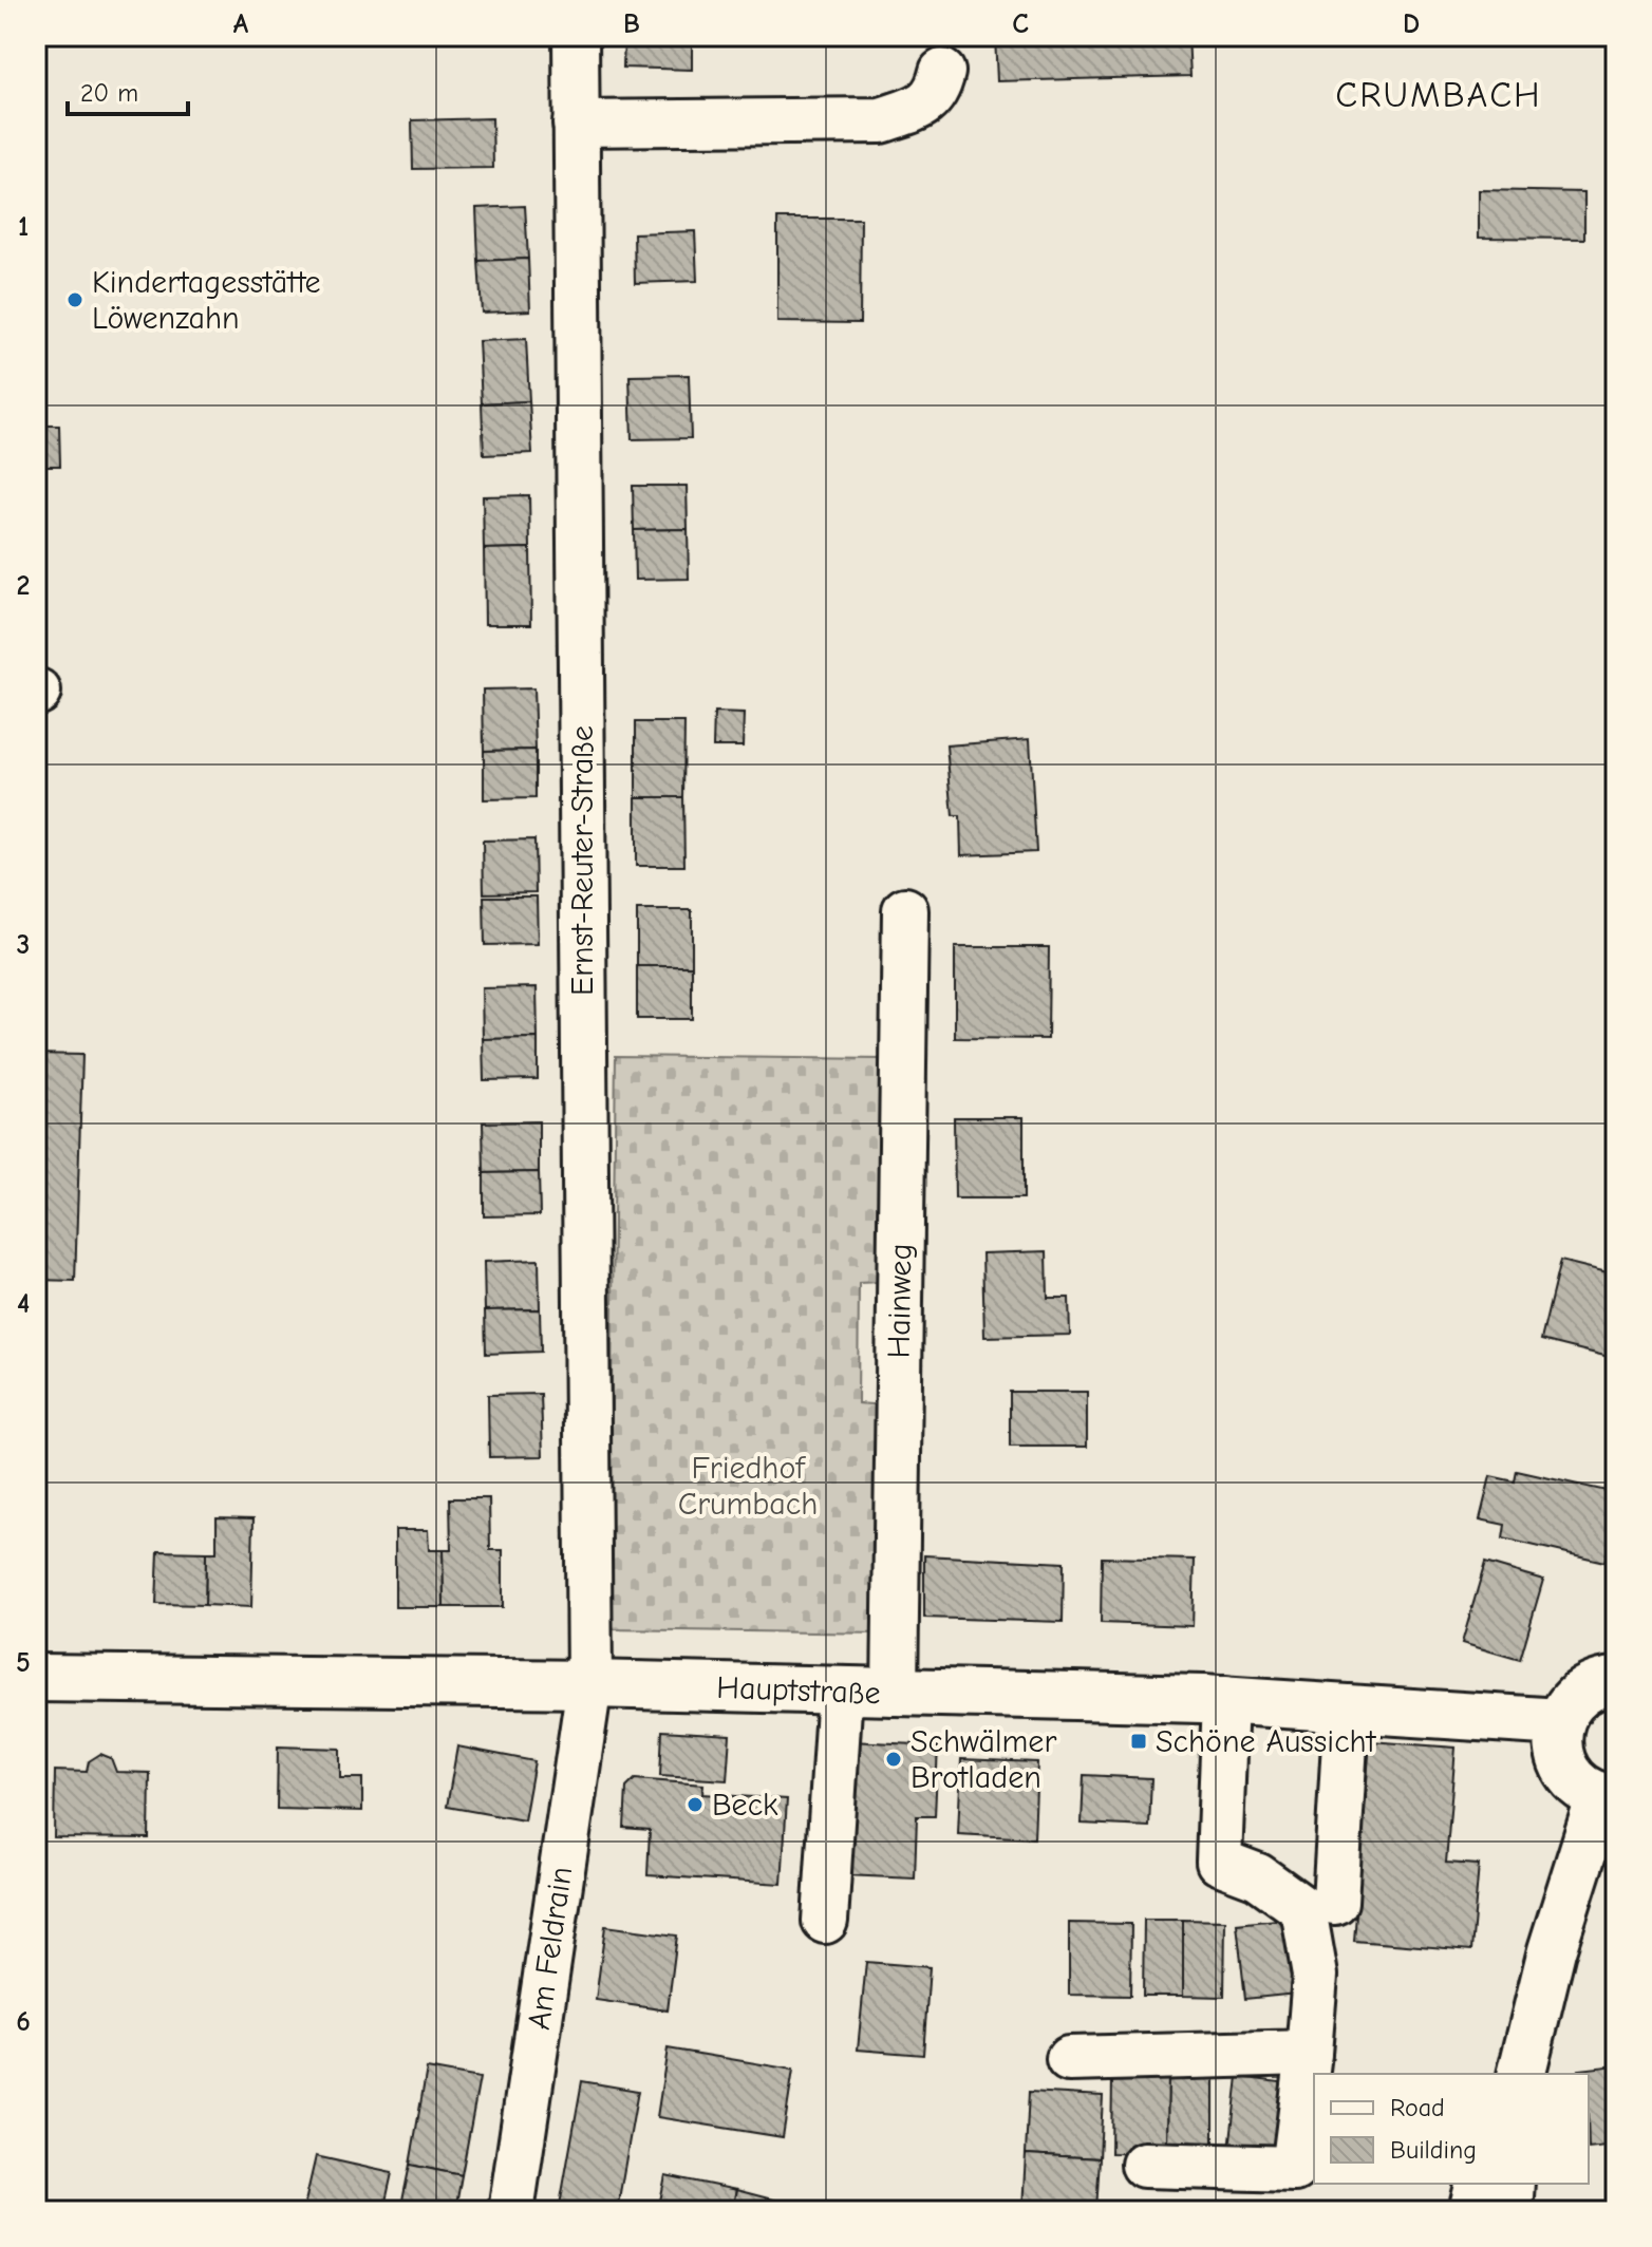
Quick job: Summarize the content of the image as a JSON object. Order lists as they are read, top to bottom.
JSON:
{
  "streets": {
    "main road": ["Hauptstraße"],
    "street": ["Ernst-Reuter-Straße", "Hainweg", "Am Feldrain"]
  },
  "crossings": [
    ["Ernst-Reuter-Straße", "Hauptstraße"],
    ["Ernst-Reuter-Straße", "Am Feldrain"],
    ["Hainweg", "Hauptstraße"],
    ["Hauptstraße", "Am Feldrain"]
  ],
  "districts": ["CRUMBACH"],
  "parks": ["Friedhof Crumbach"],
  "places": {
    "other": ["Kindertagesstätte Löwenzahn", "Schwälmer Brotladen", "Beck"],
    "transit": ["Schöne Aussicht"]
  },
  "legend": ["Road", "Building"],
  "scale_bar": "20 m",
  "grid": {
    "columns": [
      "A",
      "B",
      "C",
      "D"
    ],
    "rows": [
      "1",
      "2",
      "3",
      "4",
      "5",
      "6"
    ]
  }
}
